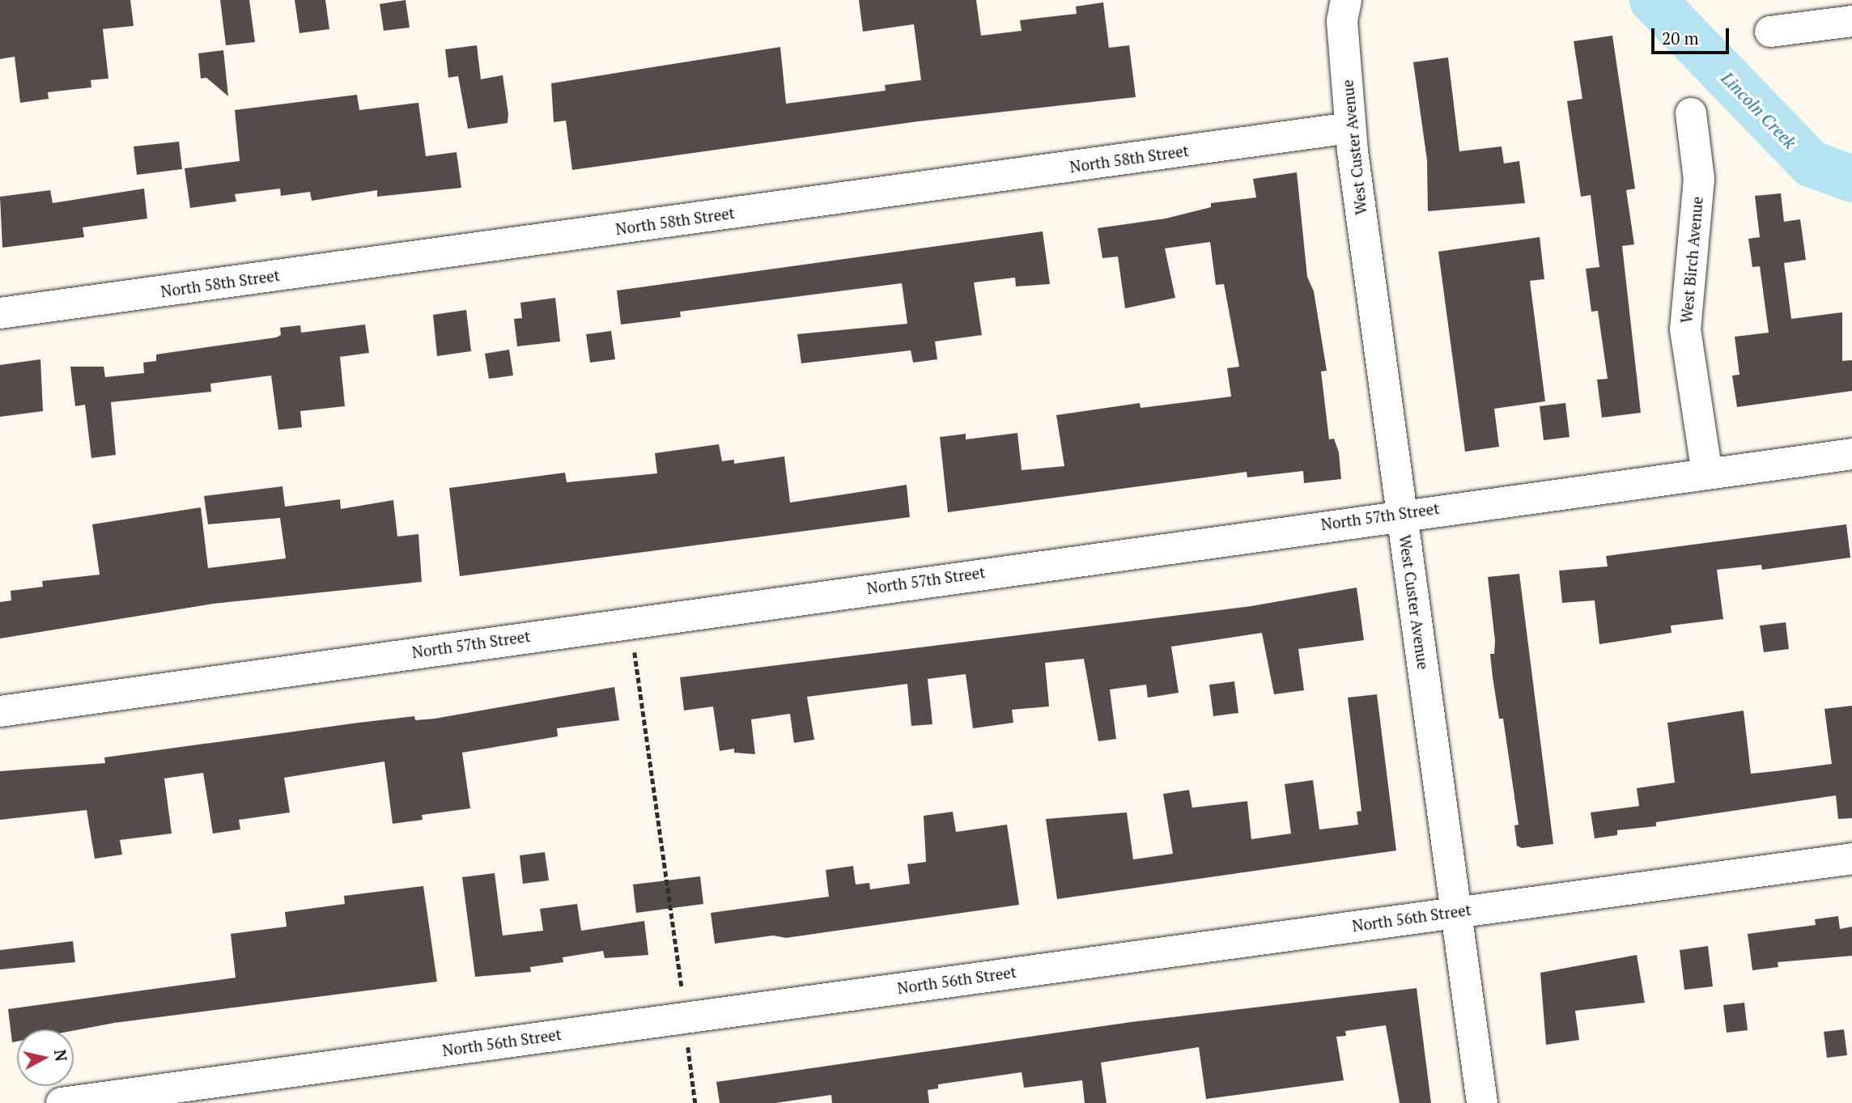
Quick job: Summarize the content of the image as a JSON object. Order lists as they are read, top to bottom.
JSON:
{
  "streets": {
    "street": [
      "West Custer Avenue",
      "North 58th Street",
      "West Birch Avenue",
      "North 57th Street",
      "North 56th Street"
    ]
  },
  "crossings": [
    ["West Custer Avenue", "North 58th Street"],
    ["West Custer Avenue", "North 57th Street"],
    ["West Custer Avenue", "North 56th Street"],
    ["West Birch Avenue", "North 57th Street"]
  ],
  "water": ["Lincoln Creek"],
  "scale_bar": "20 m",
  "north": "right"
}
